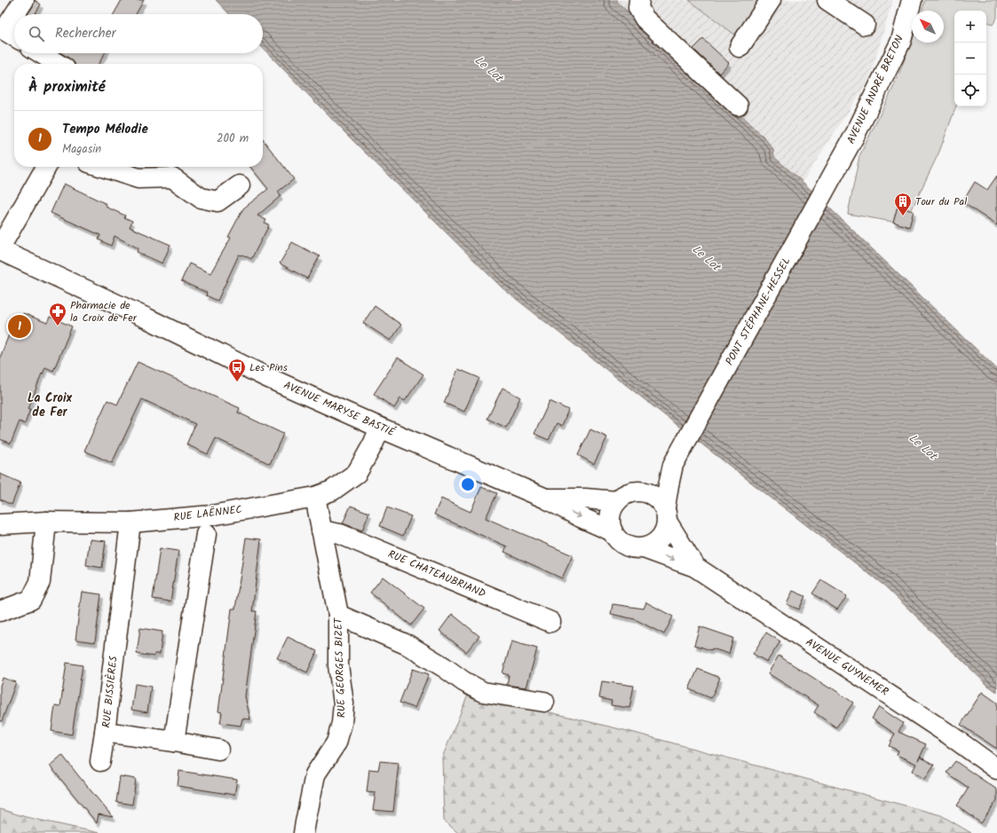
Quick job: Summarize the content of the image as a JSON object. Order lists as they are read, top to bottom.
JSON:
{
  "streets": {
    "street": [
      "AVENUE ANDRÉ BRETON",
      "PONT STÉPHANE-HESSEL",
      "AVENUE MARYSE BASTIÉ",
      "RUE LAËNNEC",
      "RUE CHATEAUBRIAND",
      "AVENUE GUYNEMER",
      "RUE GEORGES BIZET",
      "RUE BISSIÈRES"
    ]
  },
  "crossings": [
    ["AVENUE ANDRÉ BRETON", "PONT STÉPHANE-HESSEL"],
    ["AVENUE MARYSE BASTIÉ", "RUE LAËNNEC"],
    ["AVENUE MARYSE BASTIÉ", "AVENUE GUYNEMER"],
    ["RUE LAËNNEC", "RUE GEORGES BIZET"],
    ["RUE LAËNNEC", "RUE BISSIÈRES"],
    ["RUE CHATEAUBRIAND", "RUE GEORGES BIZET"]
  ],
  "districts": ["La Croix de Fer"],
  "water": ["Le Lot"],
  "places": {
    "building": ["Tour du Pal"],
    "pharmacy": ["Pharmacie de la Croix de Fer"],
    "bus stop": ["Les Pins"]
  },
  "north": "top left",
  "page": {
    "map_buttons": ["+", "−"],
    "search": "Rechercher",
    "heading": "À proximité",
    "list": [
      {
        "mark": "1",
        "name": "Tempo Mélodie",
        "note": "Magasin",
        "value": "200 m"
      }
    ],
    "pins": "1"
  }
}
